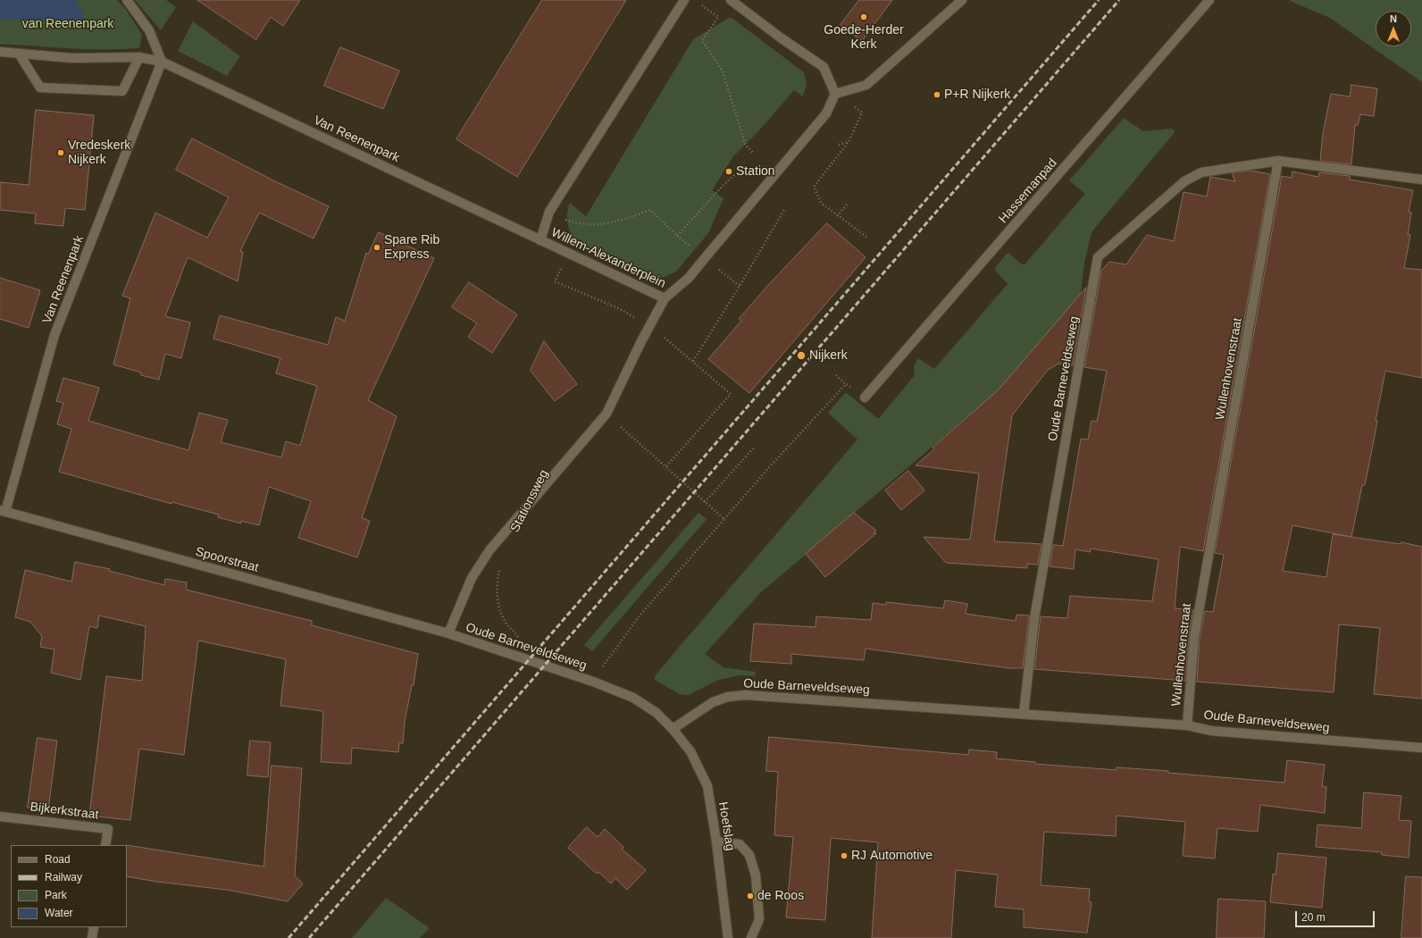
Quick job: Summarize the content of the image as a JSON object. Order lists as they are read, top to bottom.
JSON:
{
  "streets": {
    "street": [
      "Van Reenenpark",
      "Hassemanpad",
      "Willem-Alexanderplein",
      "Wullenhovenstraat",
      "Oude Barneveldseweg",
      "Stationsweg",
      "Spoorstraat",
      "Bijkerkstraat",
      "Hoefslag"
    ]
  },
  "crossings": [
    ["Van Reenenpark", "Willem-Alexanderplein"],
    ["Van Reenenpark", "Spoorstraat"],
    ["Willem-Alexanderplein", "Stationsweg"],
    ["Wullenhovenstraat", "Oude Barneveldseweg"],
    ["Oude Barneveldseweg", "Stationsweg"],
    ["Oude Barneveldseweg", "Spoorstraat"],
    ["Oude Barneveldseweg", "Hoefslag"],
    ["Stationsweg", "Spoorstraat"]
  ],
  "parks": ["van Reenenpark"],
  "places": [
    "Goede-Herder Kerk",
    "P+R Nijkerk",
    "Vredeskerk Nijkerk",
    "Station",
    "Spare Rib Express",
    "Nijkerk",
    "RJ Automotive",
    "de Roos"
  ],
  "legend": [
    "Road",
    "Railway",
    "Park",
    "Water"
  ],
  "scale_bar": "20 m",
  "north": "top"
}
